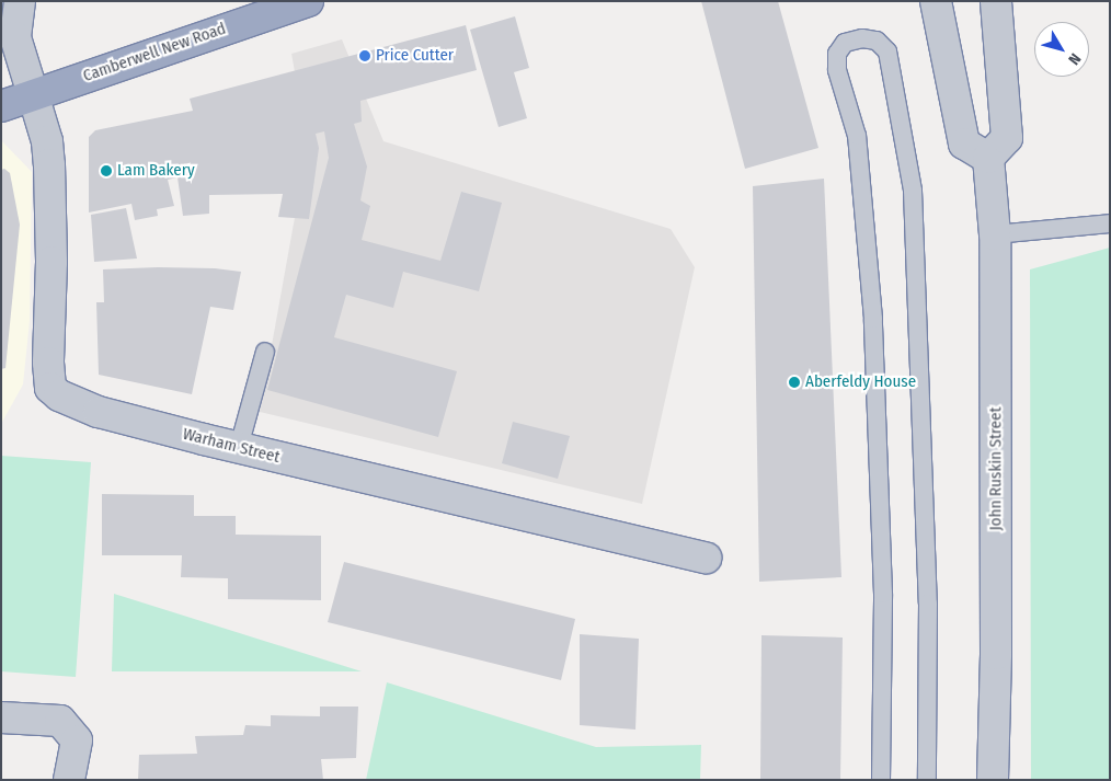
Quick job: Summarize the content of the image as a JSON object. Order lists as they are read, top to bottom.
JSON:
{
  "streets": {
    "highway": ["Camberwell New Road"],
    "street": ["Warham Street", "John Ruskin Street"]
  },
  "crossings": [
    ["Camberwell New Road", "Warham Street"]
  ],
  "places": ["Price Cutter", "Lam Bakery", "Aberfeldy House"],
  "north": "bottom right"
}
